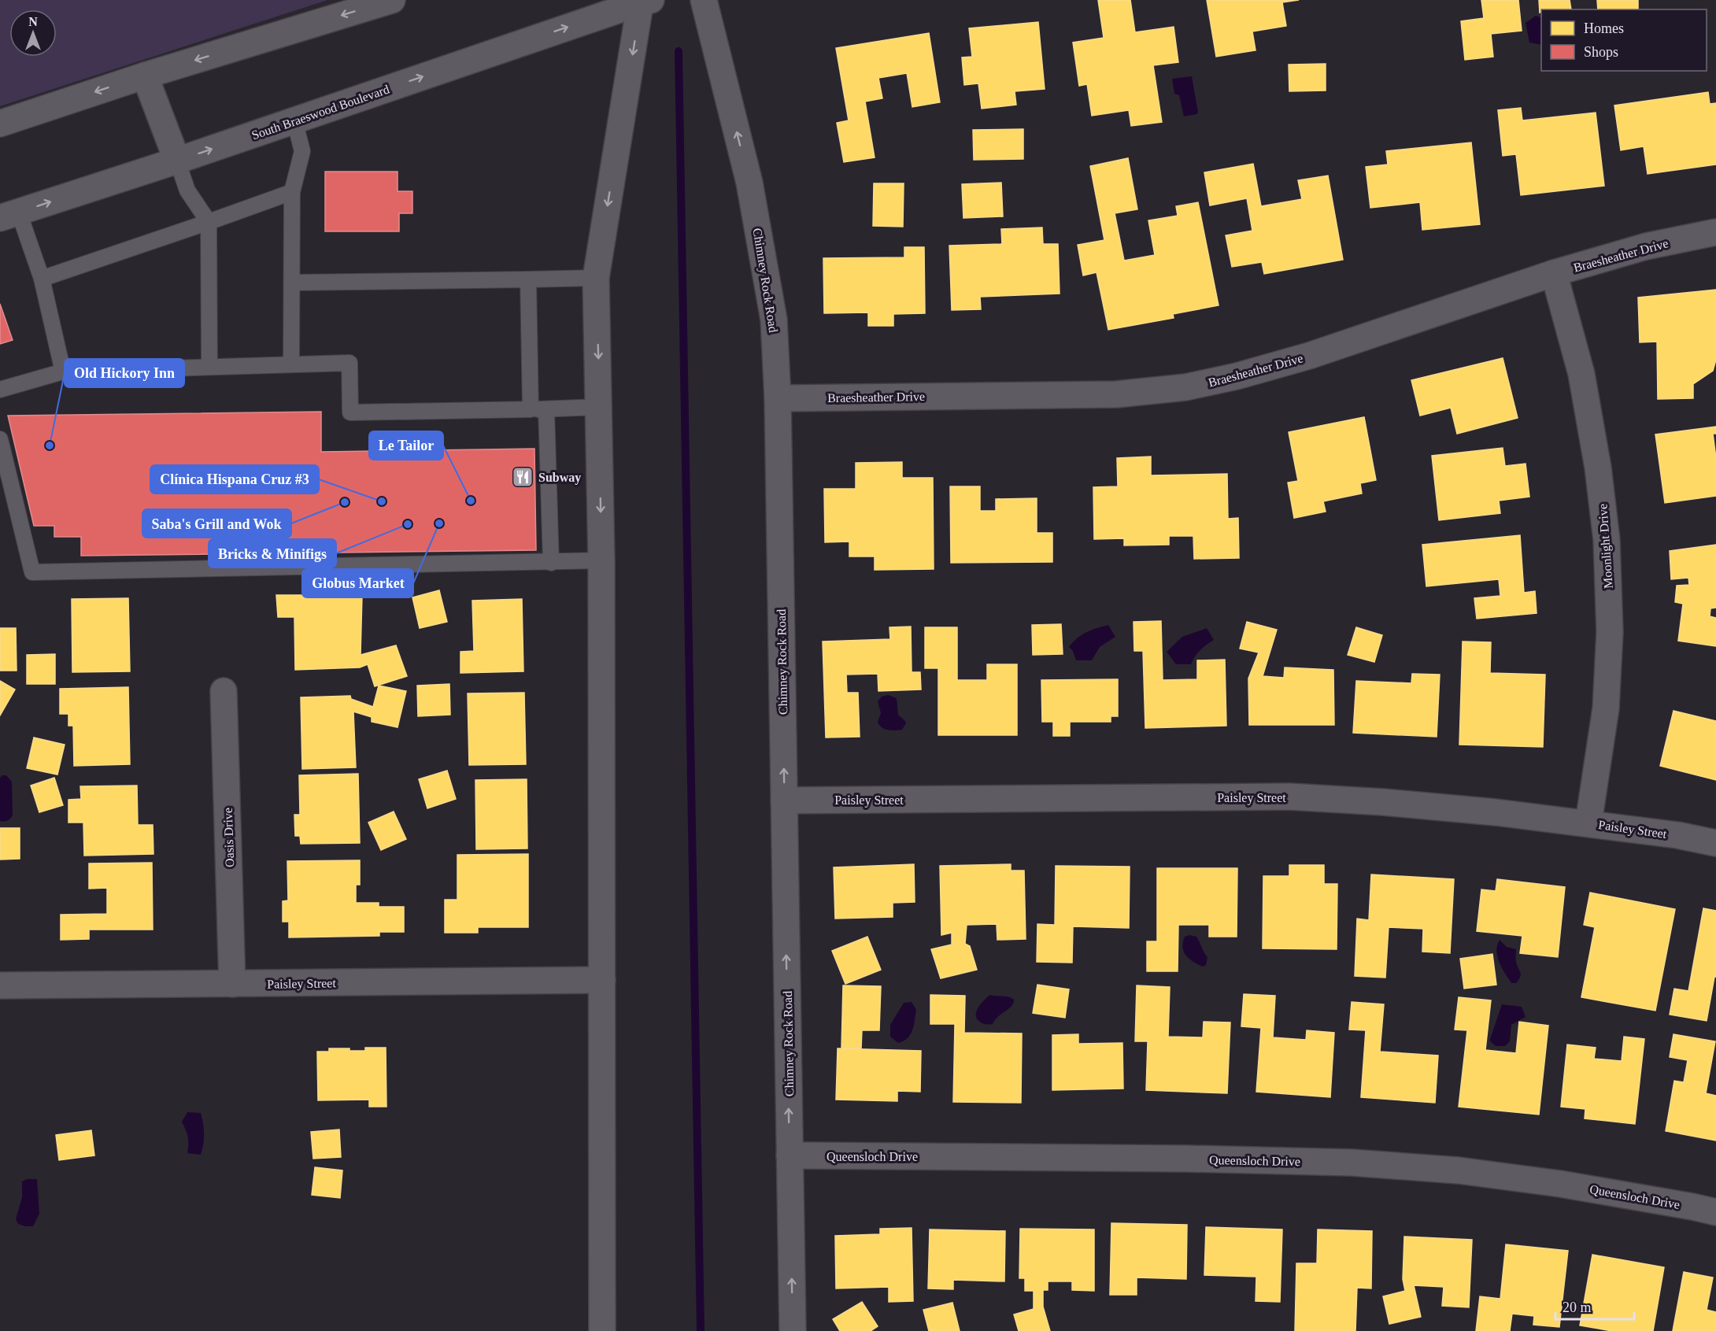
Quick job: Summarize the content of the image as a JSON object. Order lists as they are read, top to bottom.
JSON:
{
  "streets": {
    "street": [
      "South Braeswood Boulevard",
      "Braesheather Drive",
      "Chimney Rock Road",
      "Moonlight Drive",
      "Paisley Street",
      "Oasis Drive",
      "Queensloch Drive"
    ]
  },
  "crossings": [
    ["Braesheather Drive", "Chimney Rock Road"],
    ["Braesheather Drive", "Moonlight Drive"],
    ["Chimney Rock Road", "Paisley Street"],
    ["Chimney Rock Road", "Queensloch Drive"],
    ["Moonlight Drive", "Paisley Street"],
    ["Paisley Street", "Oasis Drive"]
  ],
  "places": {
    "other": [
      "Old Hickory Inn",
      "Le Tailor",
      "Clínica Hispana Cruz #3",
      "Saba's Grill and Wok",
      "Globus Market",
      "Bricks & Minifigs"
    ],
    "restaurant": ["Subway"]
  },
  "legend": ["Homes", "Shops"],
  "scale_bar": "20 m",
  "north": "top"
}
